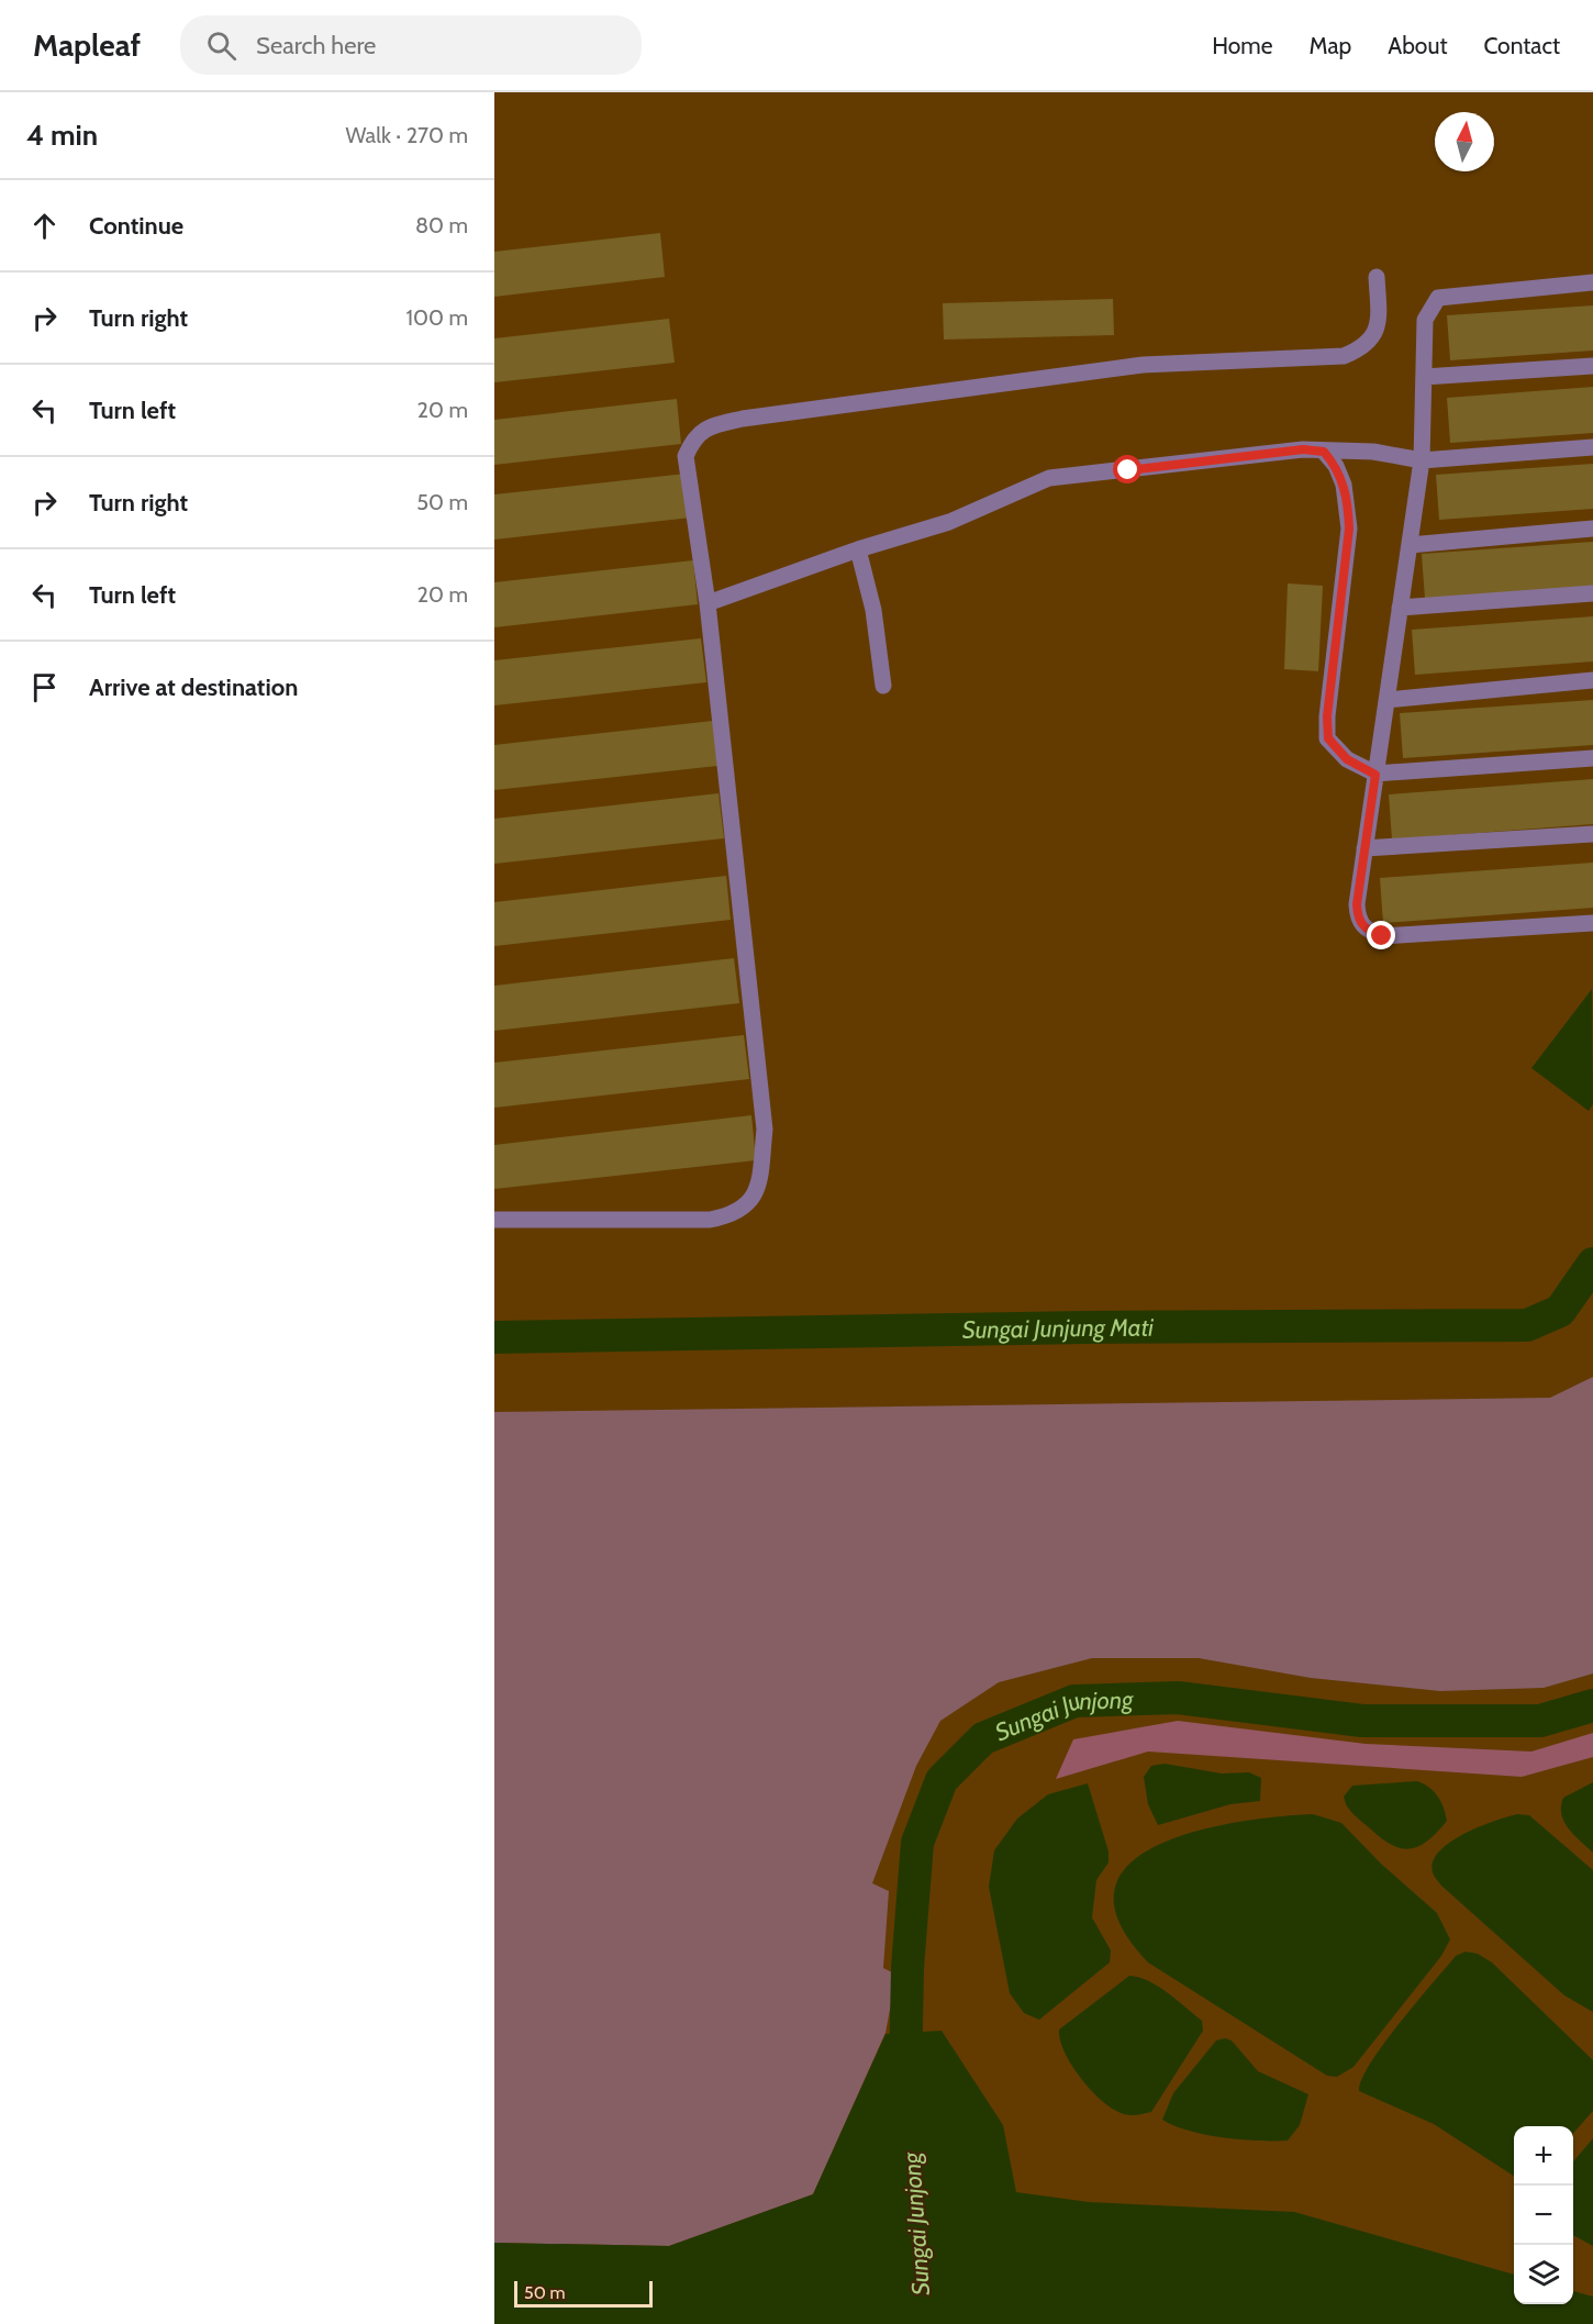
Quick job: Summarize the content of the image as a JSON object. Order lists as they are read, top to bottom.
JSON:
{
  "water": ["Sungai Junjung Mati", "Sungai Junjong"],
  "scale_bar": "50 m",
  "north": "top",
  "page": {
    "header": "Mapleaf",
    "search": "Search here",
    "nav": [
      "Home",
      "Map",
      "About",
      "Contact"
    ],
    "heading": ["4 min", "Walk · 270 m"],
    "list": [
      ["Continue", "80 m"],
      ["Turn right", "100 m"],
      ["Turn left", "20 m"],
      ["Turn right", "50 m"],
      ["Turn left", "20 m"],
      "Arrive at destination"
    ],
    "map_buttons": ["+", "−"],
    "scale": "50 m"
  }
}
